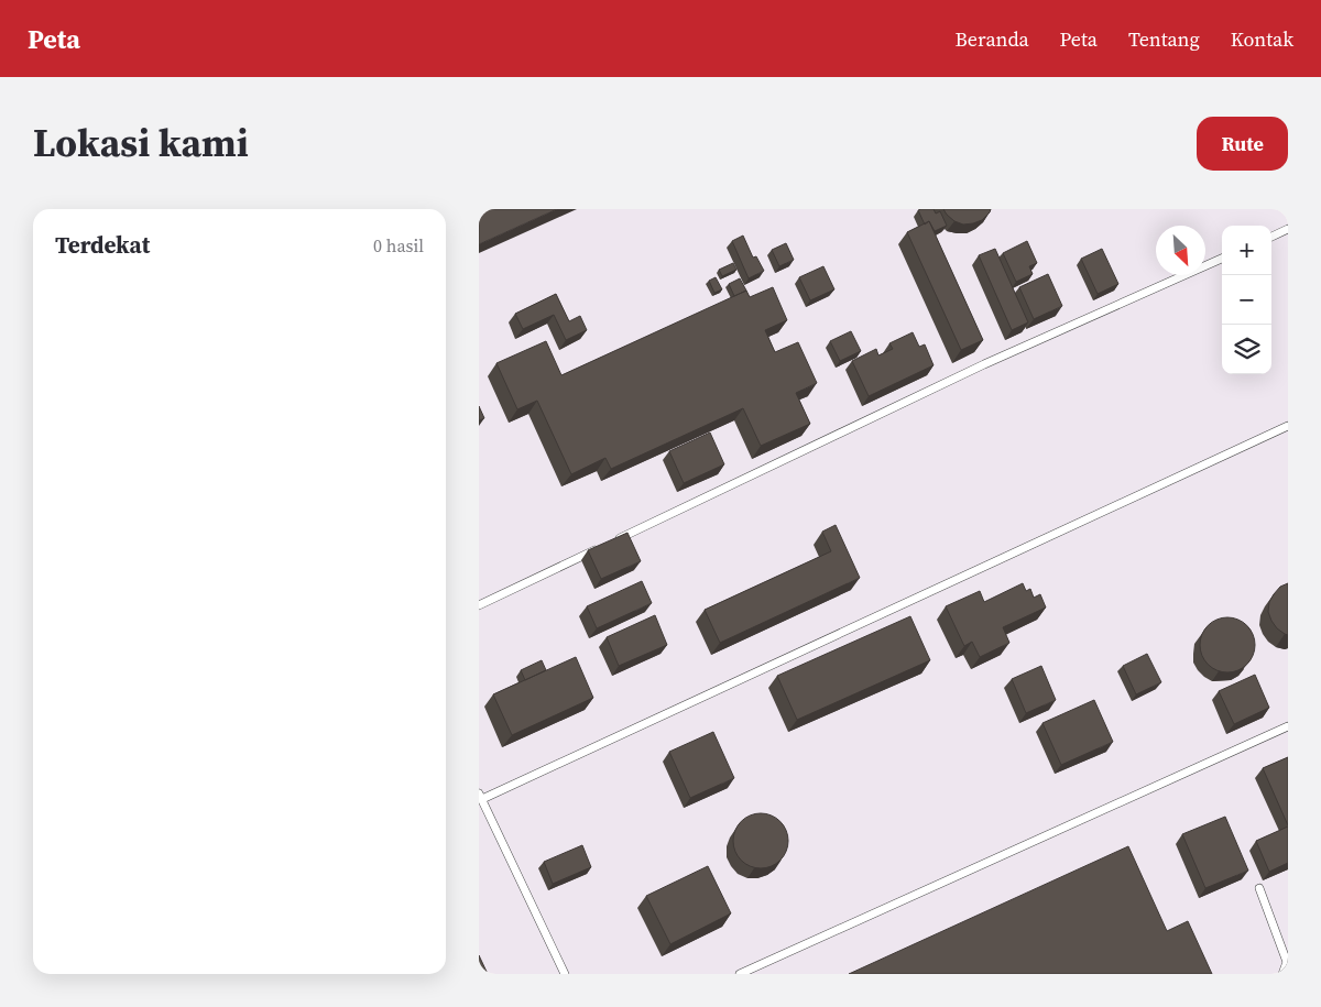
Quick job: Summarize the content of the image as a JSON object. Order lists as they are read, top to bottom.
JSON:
{
  "north": "bottom right",
  "page": {
    "header": "Peta",
    "nav": [
      "Beranda",
      "Peta",
      "Tentang",
      "Kontak"
    ],
    "title": "Lokasi kami",
    "buttons": "Rute",
    "heading": ["Terdekat", "0 hasil"],
    "map_buttons": ["+", "−"]
  }
}
